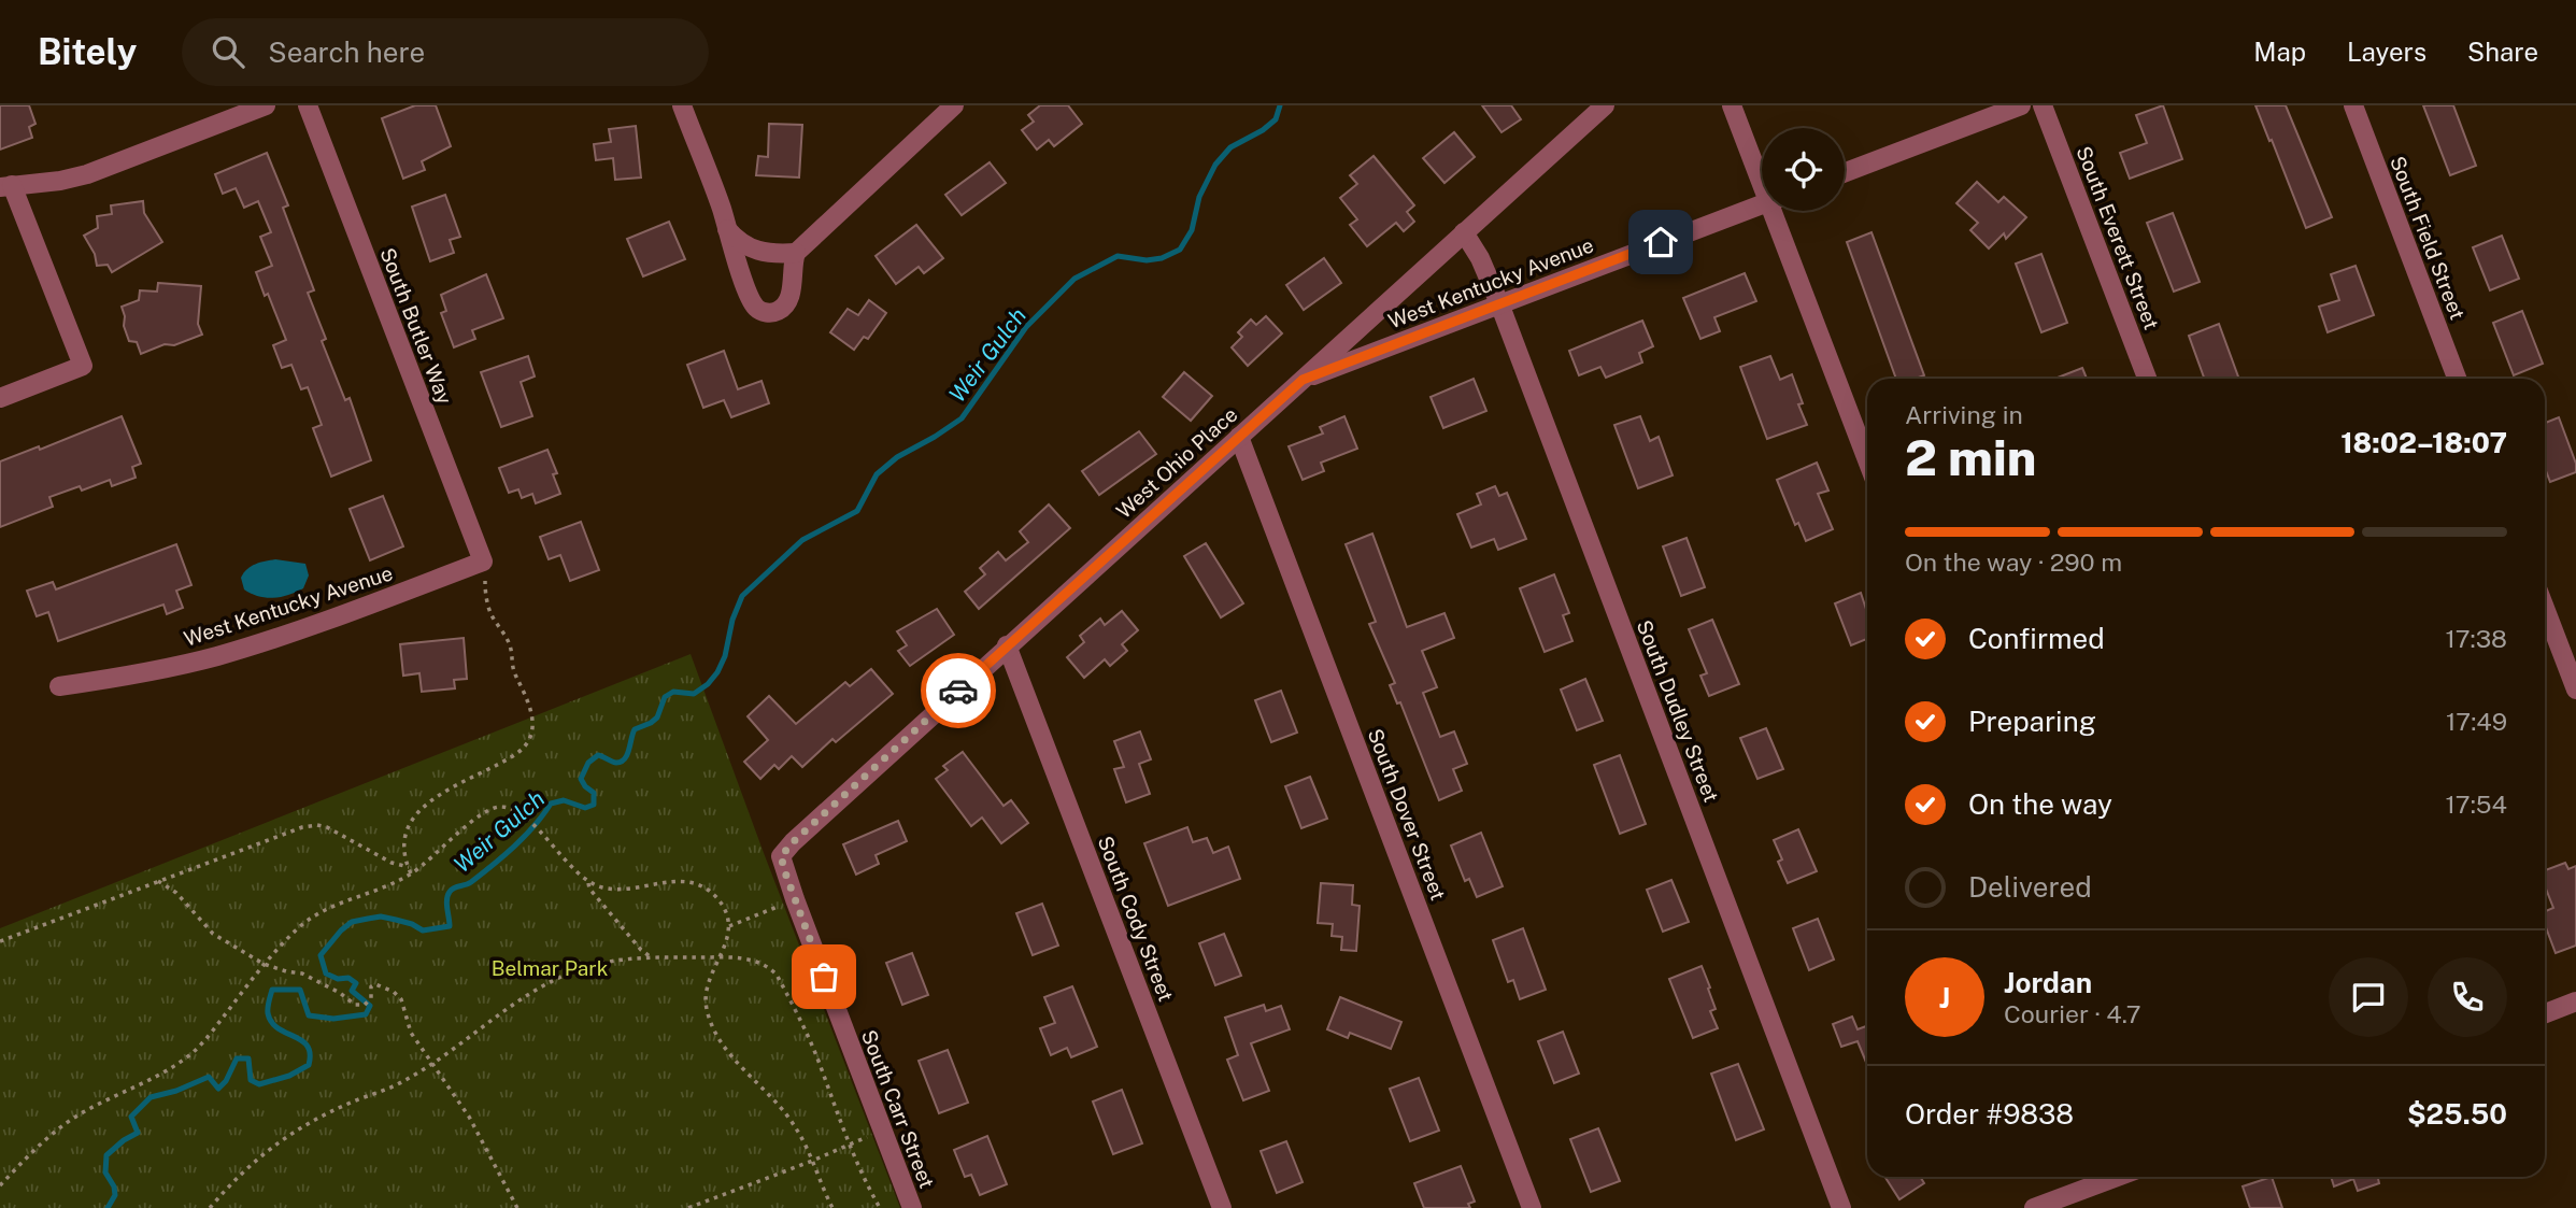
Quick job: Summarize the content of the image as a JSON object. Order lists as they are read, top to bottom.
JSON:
{
  "streets": {
    "street": [
      "South Everett Street",
      "South Field Street",
      "West Kentucky Avenue",
      "South Butler Way",
      "West Ohio Place",
      "South Dudley Street",
      "South Dover Street",
      "South Cody Street",
      "South Carr Street"
    ]
  },
  "crossings": [
    ["West Kentucky Avenue", "South Butler Way"],
    ["West Kentucky Avenue", "West Ohio Place"],
    ["West Kentucky Avenue", "South Dudley Street"],
    ["West Ohio Place", "South Dudley Street"],
    ["West Ohio Place", "South Dover Street"],
    ["West Ohio Place", "South Cody Street"],
    ["West Ohio Place", "South Carr Street"]
  ],
  "water": ["Weir Gulch"],
  "parks": ["Belmar Park"],
  "page": {
    "header": "Bitely",
    "search": "Search here",
    "nav": ["Map", "Layers", "Share"],
    "heading": ["2 min", "Arriving in", "18:02–18:07"],
    "panel": [
      "Jordan",
      "Courier · 4.7",
      "Order #9838",
      "$25.50"
    ],
    "bar": "On the way · 290 m",
    "list": [
      ["Confirmed", "17:38"],
      ["Preparing", "17:49"],
      ["On the way", "17:54"],
      "Delivered"
    ],
    "round": "J"
  }
}
